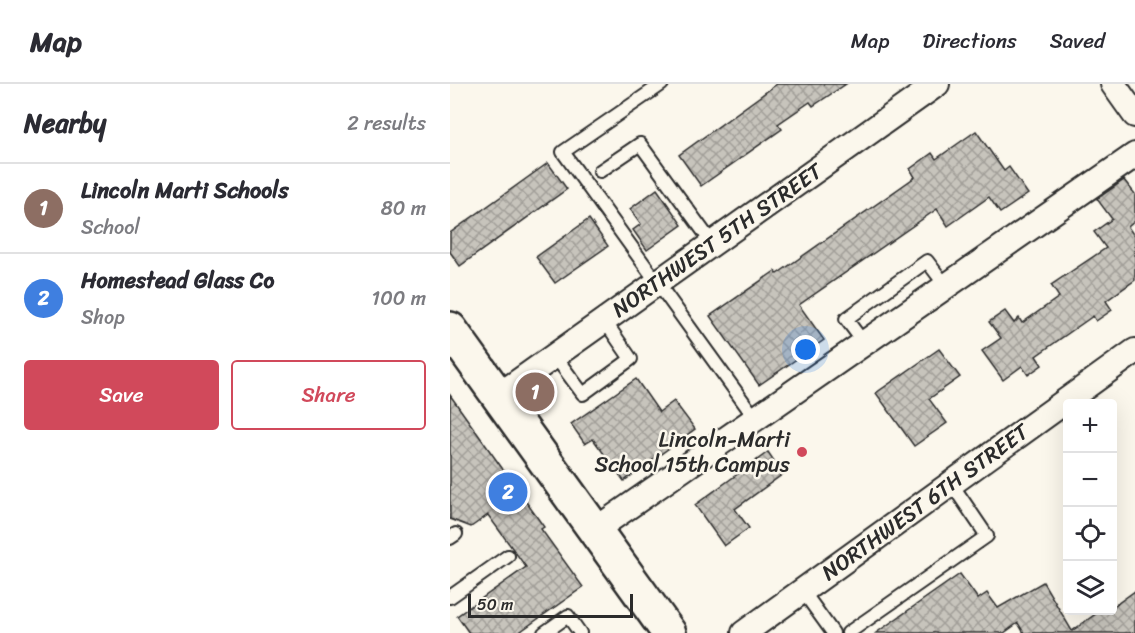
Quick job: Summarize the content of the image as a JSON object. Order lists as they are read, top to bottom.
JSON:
{
  "streets": {
    "street": ["NORTHWEST 5TH STREET", "NORTHWEST 6TH STREET"]
  },
  "places": ["Lincoln-Marti School 15th Campus"],
  "scale_bar": "50 m",
  "page": {
    "header": "Map",
    "nav": ["Map", "Directions", "Saved"],
    "heading": ["Nearby", "2 results"],
    "list": [
      {
        "mark": "1",
        "name": "Lincoln Marti Schools",
        "note": "School",
        "value": "80 m"
      },
      {
        "mark": "2",
        "name": "Homestead Glass Co",
        "note": "Shop",
        "value": "100 m"
      }
    ],
    "buttons": ["Save", "Share"],
    "pins": ["1", "2"],
    "map_buttons": ["+", "−"],
    "scale": "50 m"
  }
}
